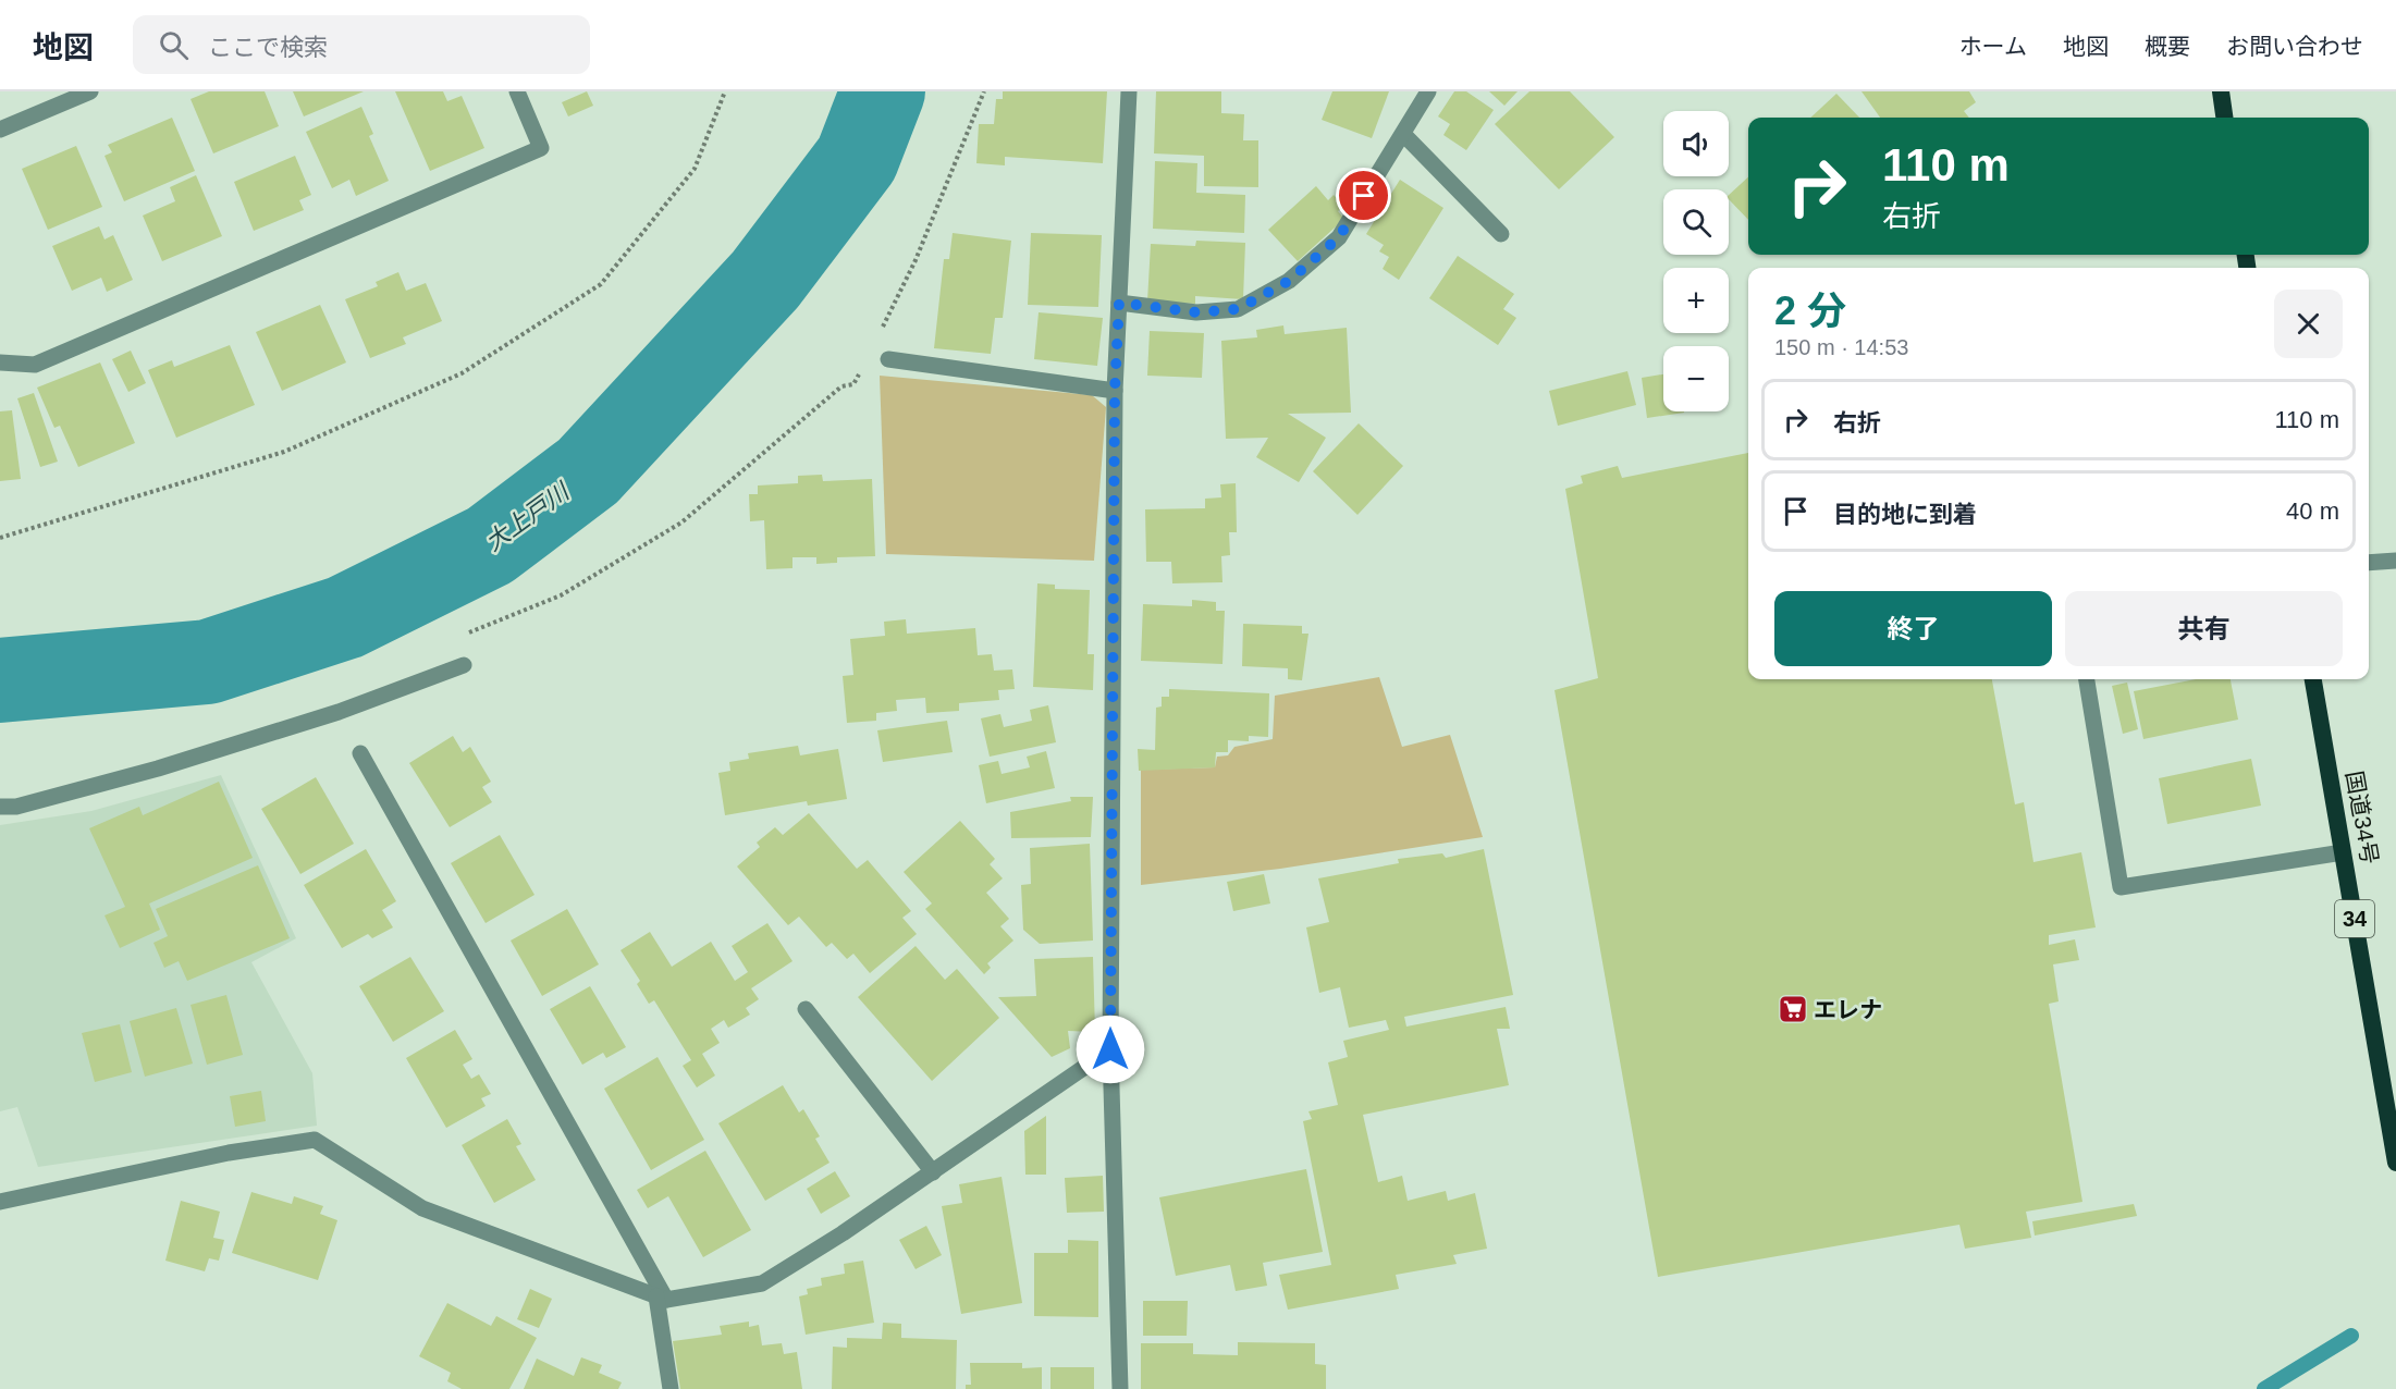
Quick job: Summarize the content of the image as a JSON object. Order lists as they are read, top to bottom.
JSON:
{
  "streets": {
    "highway": ["国道34号", "34"]
  },
  "water": ["大上戸川"],
  "places": {
    "supermarket": ["エレナ"]
  },
  "page": {
    "header": "地図",
    "search": "ここで検索",
    "nav": [
      "ホーム",
      "地図",
      "概要",
      "お問い合わせ"
    ],
    "map_buttons": ["+", "−"],
    "turn": ["110 m", "右折"],
    "heading": ["2 分", "150 m · 14:53"],
    "list": [
      {
        "name": "右折",
        "value": "110 m"
      },
      {
        "name": "目的地に到着",
        "value": "40 m"
      }
    ],
    "buttons": ["終了", "共有"]
  }
}
